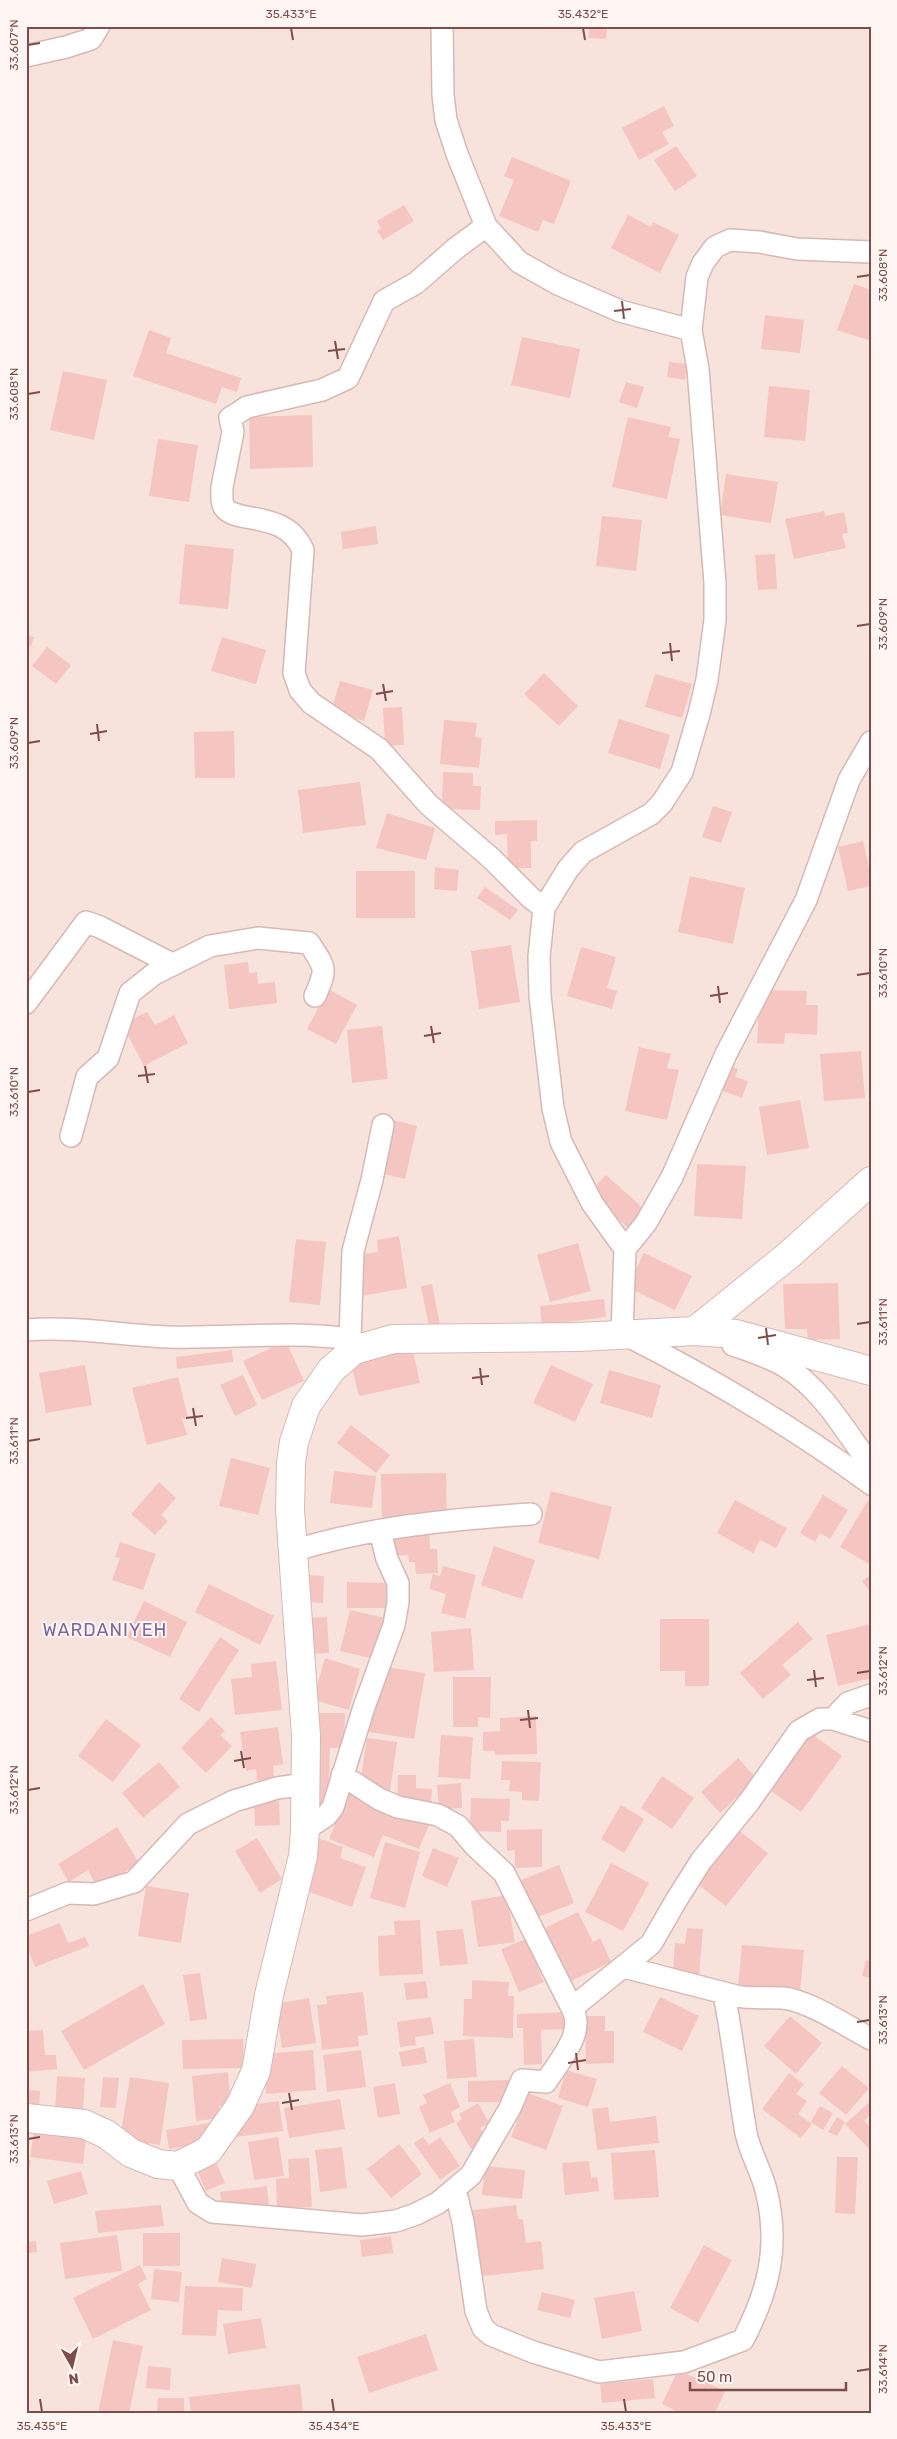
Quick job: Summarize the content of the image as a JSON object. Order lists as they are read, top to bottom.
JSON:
{
  "districts": ["WARDANIYEH"],
  "scale_bar": "50 m",
  "north": "bottom",
  "coordinates": [
    "35.433°E",
    "35.432°E",
    "33.607°N",
    "33.608°N",
    "33.609°N",
    "33.610°N",
    "33.611°N",
    "33.612°N",
    "33.613°N",
    "33.614°N",
    "35.435°E",
    "35.434°E"
  ]
}
